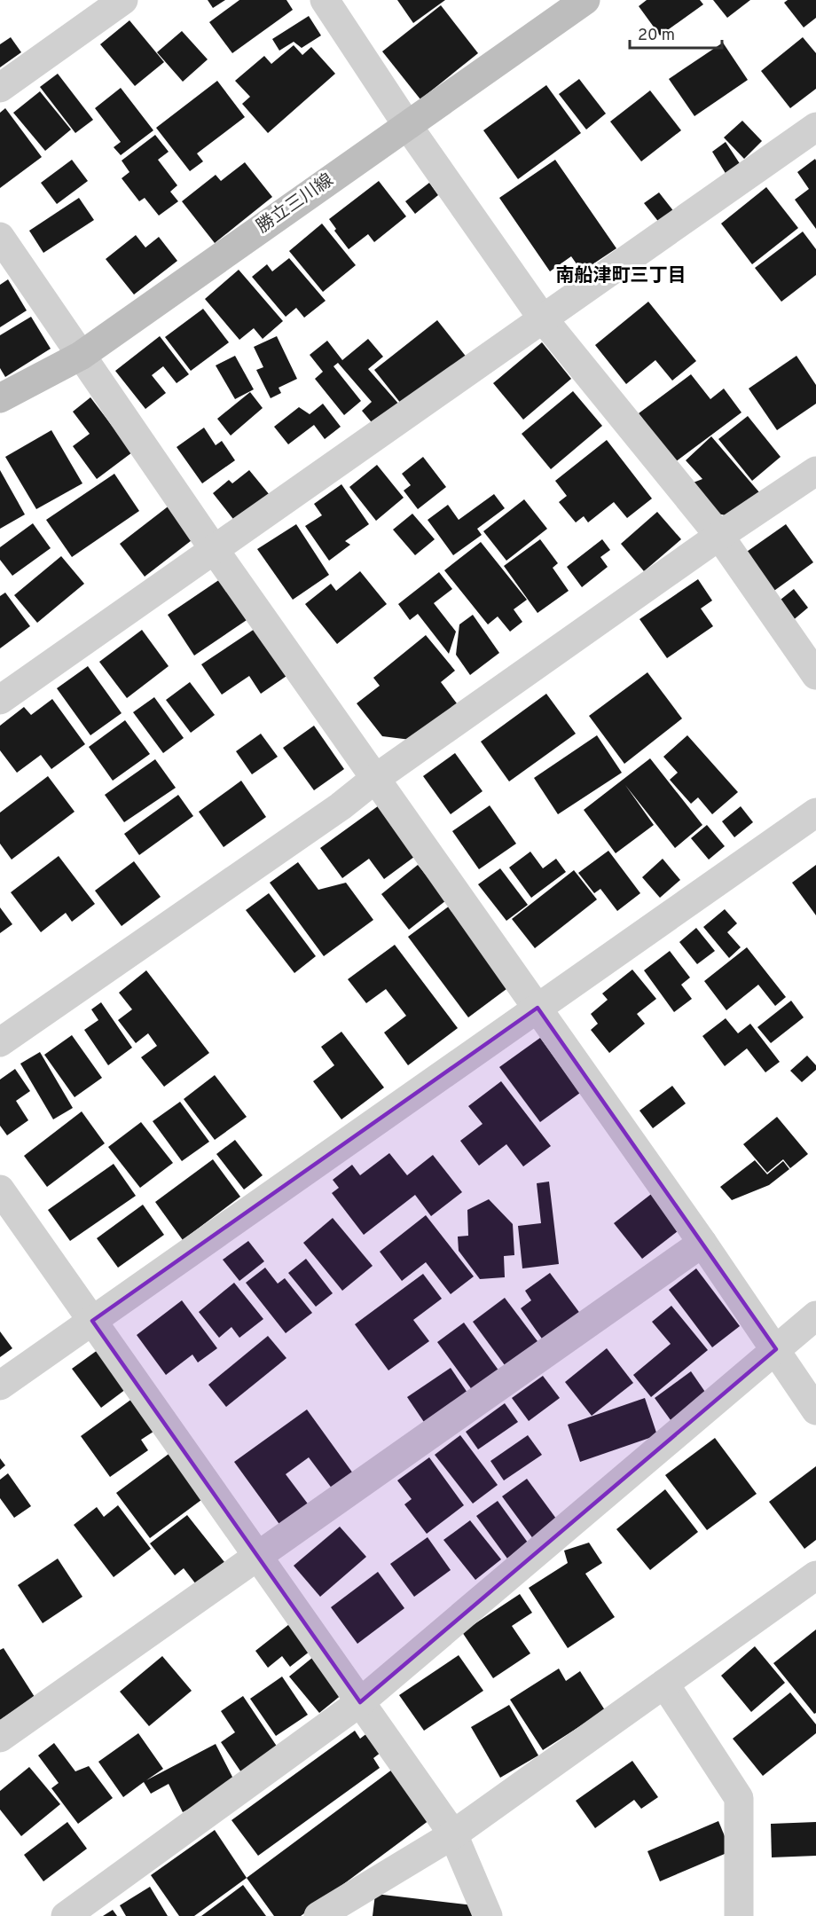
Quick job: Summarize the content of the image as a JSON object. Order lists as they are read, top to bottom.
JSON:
{
  "streets": {
    "main road": ["勝立三川線"]
  },
  "districts": ["南船津町三丁目"],
  "scale_bar": "20 m"
}
